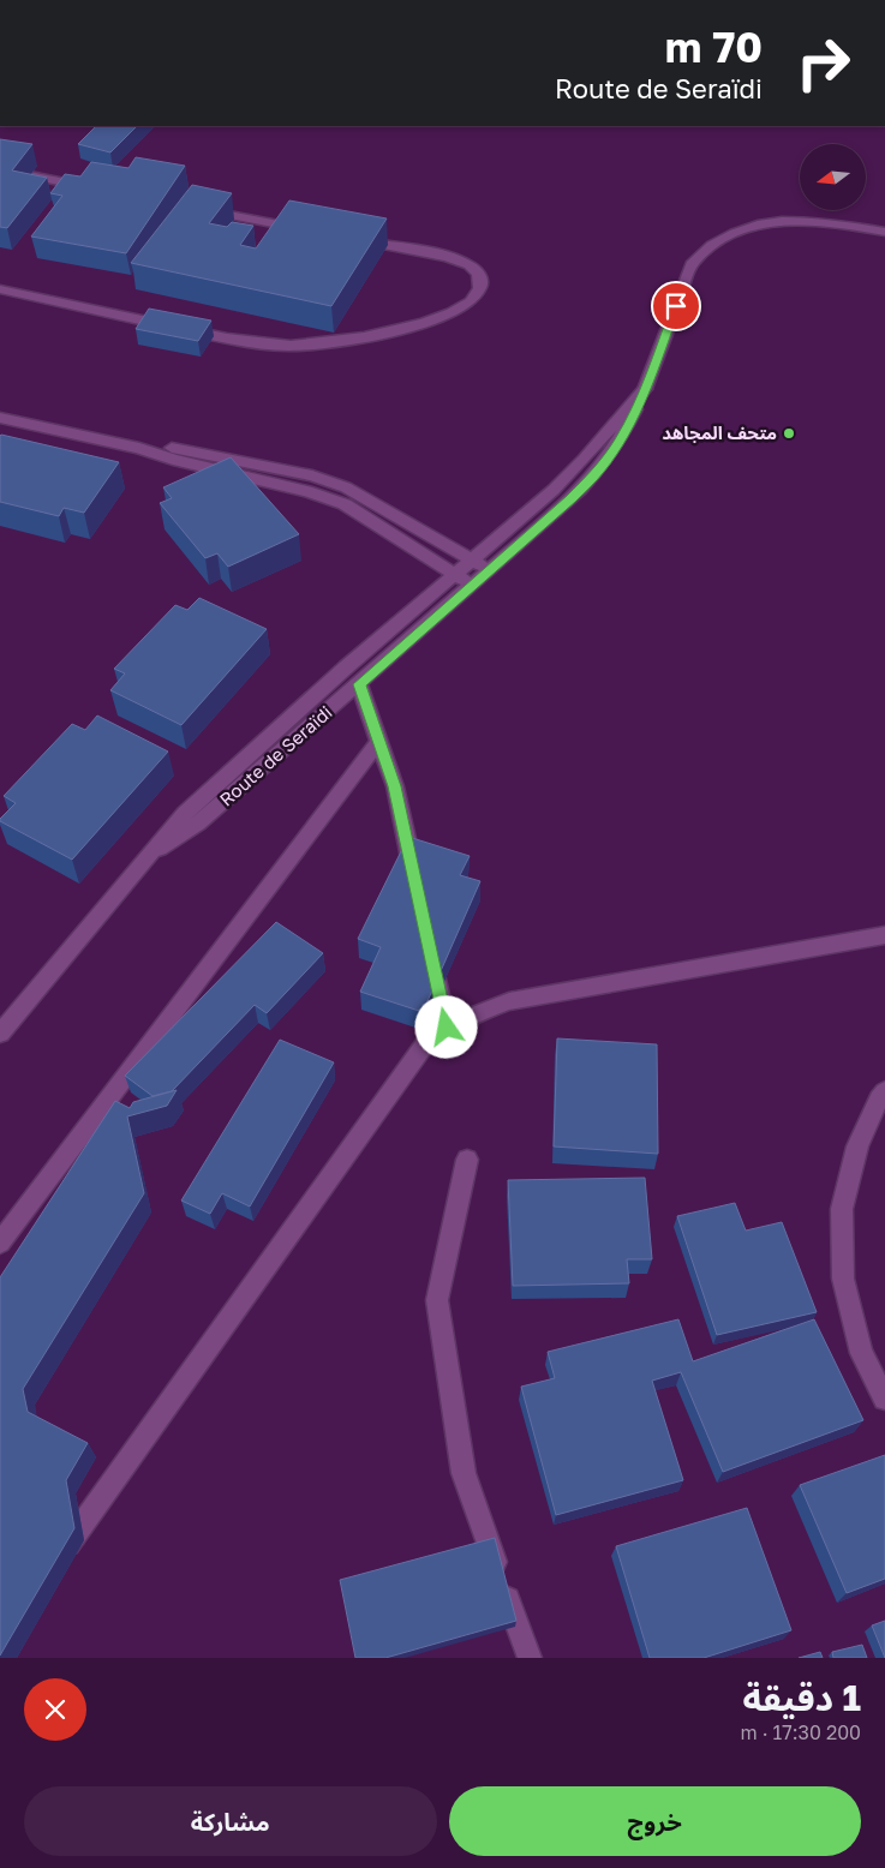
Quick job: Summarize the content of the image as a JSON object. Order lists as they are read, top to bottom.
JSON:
{
  "streets": {
    "street": ["Route de Seraïdi"]
  },
  "places": ["متحف المجاهد"],
  "north": "left",
  "page": {
    "turn": ["70 m", "Route de Seraïdi"],
    "heading": ["1 دقيقة", "200 m · 17:30"],
    "buttons": ["خروج", "مشاركة"]
  }
}
